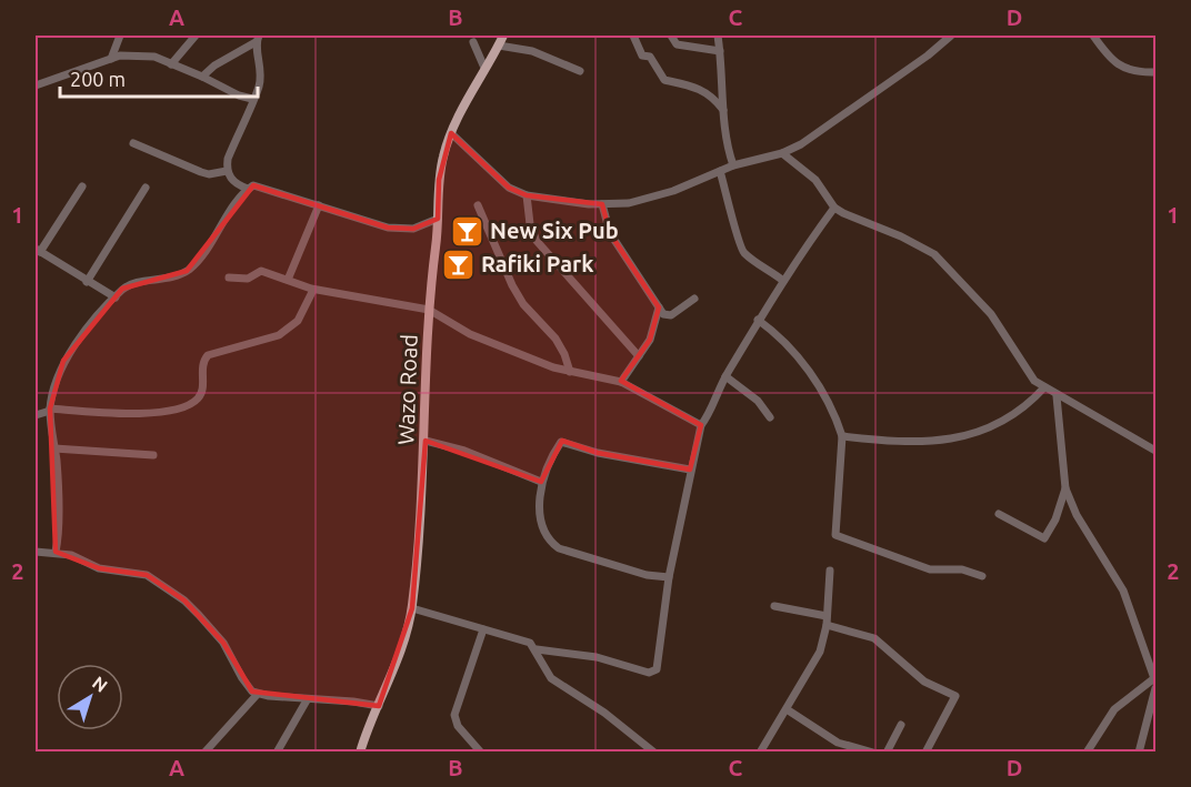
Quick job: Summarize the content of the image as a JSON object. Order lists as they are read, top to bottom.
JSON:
{
  "streets": {
    "main road": ["Wazo Road"]
  },
  "places": {
    "bar": ["New Six Pub", "Rafiki Park"]
  },
  "scale_bar": "200 m",
  "north": "top right",
  "grid": {
    "columns": [
      "A",
      "B",
      "C",
      "D"
    ],
    "rows": ["1", "2"]
  }
}
